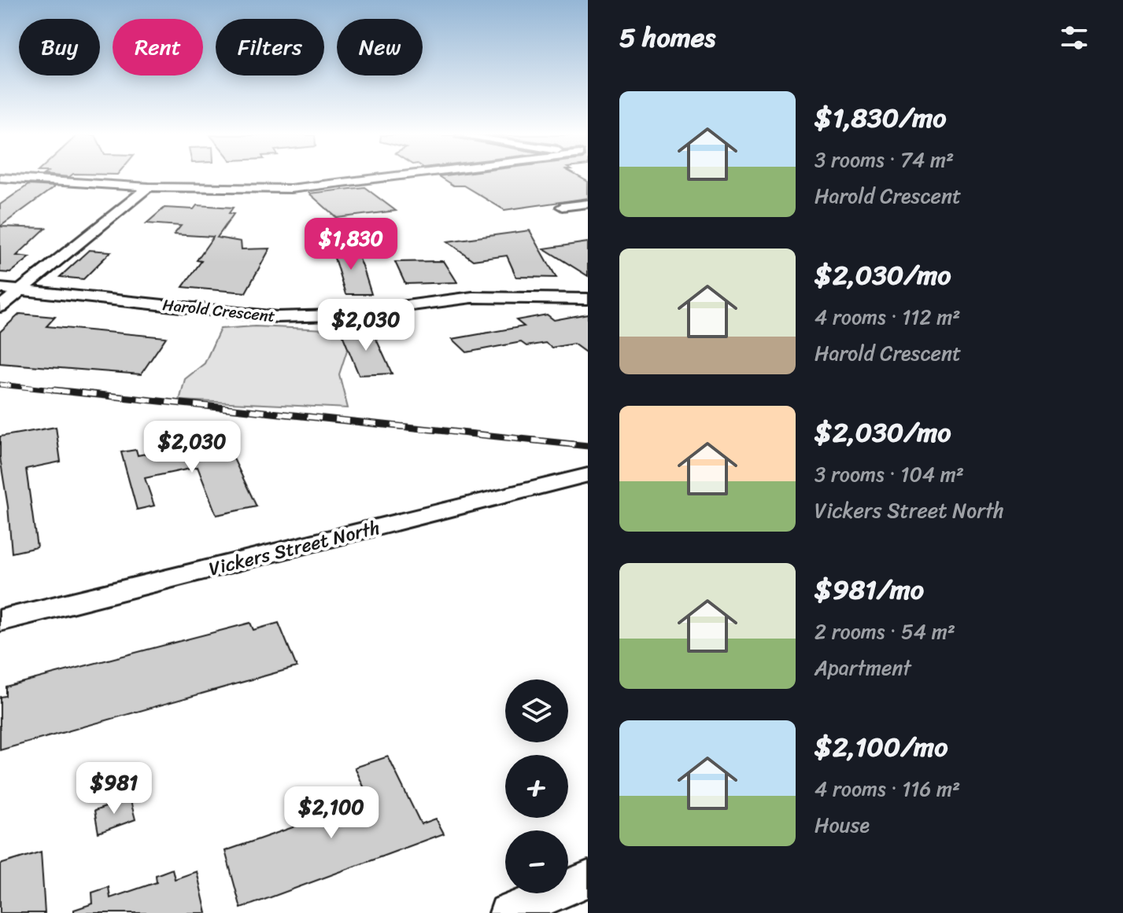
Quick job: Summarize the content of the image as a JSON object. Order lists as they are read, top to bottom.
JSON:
{
  "streets": {
    "street": ["Harold Crescent", "Vickers Street North"]
  },
  "page": {
    "heading": "5 homes",
    "chip": [
      "Buy",
      "Rent",
      "Filters",
      "New"
    ],
    "list": [
      {
        "name": "$1,830/mo",
        "note": "3 rooms · 74 m² · Harold Crescent"
      },
      {
        "name": "$2,030/mo",
        "note": "4 rooms · 112 m² · Harold Crescent"
      },
      {
        "name": "$2,030/mo",
        "note": "3 rooms · 104 m² · Vickers Street North"
      },
      {
        "name": "$981/mo",
        "note": "2 rooms · 54 m² · Apartment"
      },
      {
        "name": "$2,100/mo",
        "note": "4 rooms · 116 m² · House"
      }
    ],
    "price": [
      "$1,830",
      "$2,030",
      "$2,030",
      "$981",
      "$2,100"
    ],
    "map_buttons": ["+", "−"]
  }
}
